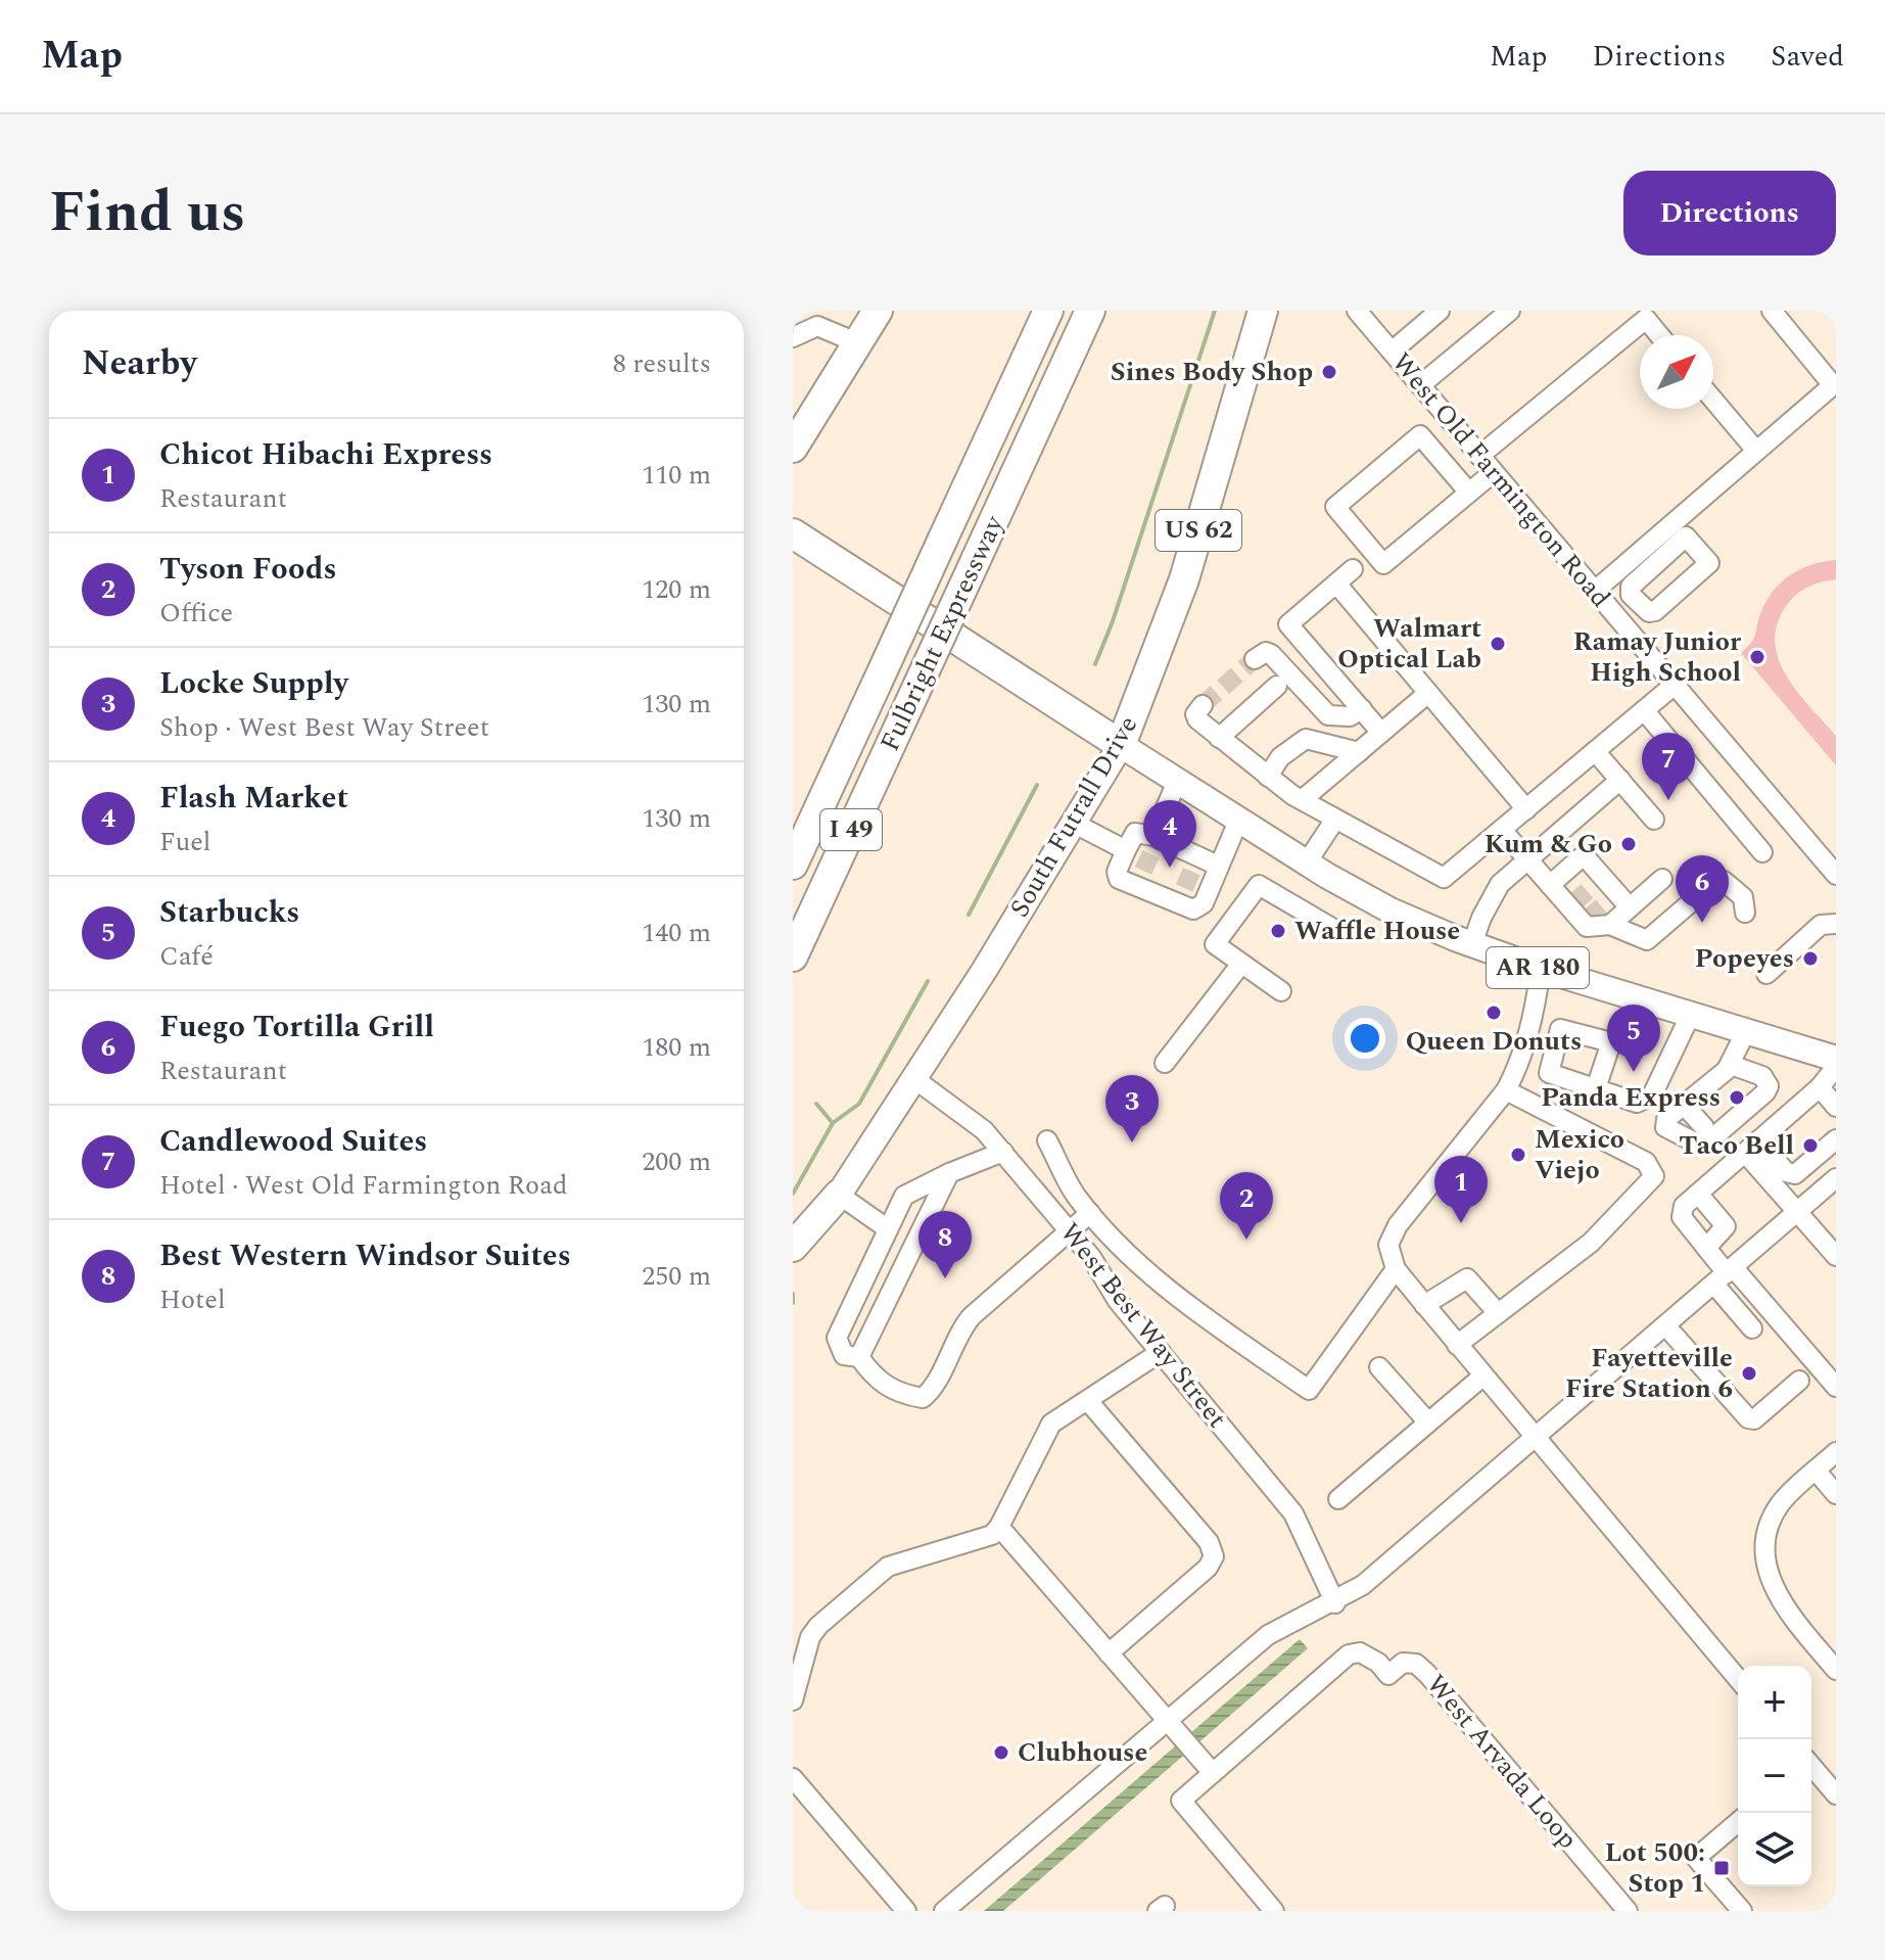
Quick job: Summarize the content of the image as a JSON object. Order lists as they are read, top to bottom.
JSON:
{
  "streets": {
    "highway": [
      "US 62",
      "Fulbright Expressway",
      "South Futrall Drive",
      "I 49"
    ],
    "main road": ["AR 180"],
    "street": ["West Old Farmington Road", "West Best Way Street", "West Arvada Loop"]
  },
  "crossings": [
    ["South Futrall Drive", "AR 180"],
    ["South Futrall Drive", "West Best Way Street"]
  ],
  "places": {
    "other": [
      "Sines Body Shop",
      "Walmart Optical Lab",
      "Ramay Junior High School",
      "Kum & Go",
      "Waffle House",
      "Popeyes",
      "Queen Donuts",
      "Panda Express",
      "Taco Bell",
      "Mexico Viejo",
      "Fayetteville Fire Station 6",
      "Clubhouse"
    ],
    "transit": ["Lot 500: Stop 1"]
  },
  "north": "top right",
  "page": {
    "header": "Map",
    "nav": ["Map", "Directions", "Saved"],
    "title": "Find us",
    "buttons": "Directions",
    "heading": ["Nearby", "8 results"],
    "list": [
      {
        "mark": "1",
        "name": "Chicot Hibachi Express",
        "note": "Restaurant",
        "value": "110 m"
      },
      {
        "mark": "2",
        "name": "Tyson Foods",
        "note": "Office",
        "value": "120 m"
      },
      {
        "mark": "3",
        "name": "Locke Supply",
        "note": "Shop · West Best Way Street",
        "value": "130 m"
      },
      {
        "mark": "4",
        "name": "Flash Market",
        "note": "Fuel",
        "value": "130 m"
      },
      {
        "mark": "5",
        "name": "Starbucks",
        "note": "Café",
        "value": "140 m"
      },
      {
        "mark": "6",
        "name": "Fuego Tortilla Grill",
        "note": "Restaurant",
        "value": "180 m"
      },
      {
        "mark": "7",
        "name": "Candlewood Suites",
        "note": "Hotel · West Old Farmington Road",
        "value": "200 m"
      },
      {
        "mark": "8",
        "name": "Best Western Windsor Suites",
        "note": "Hotel",
        "value": "250 m"
      }
    ],
    "pins": [
      "7",
      "4",
      "6",
      "5",
      "3",
      "1",
      "2",
      "8"
    ],
    "map_buttons": ["+", "−"]
  }
}
